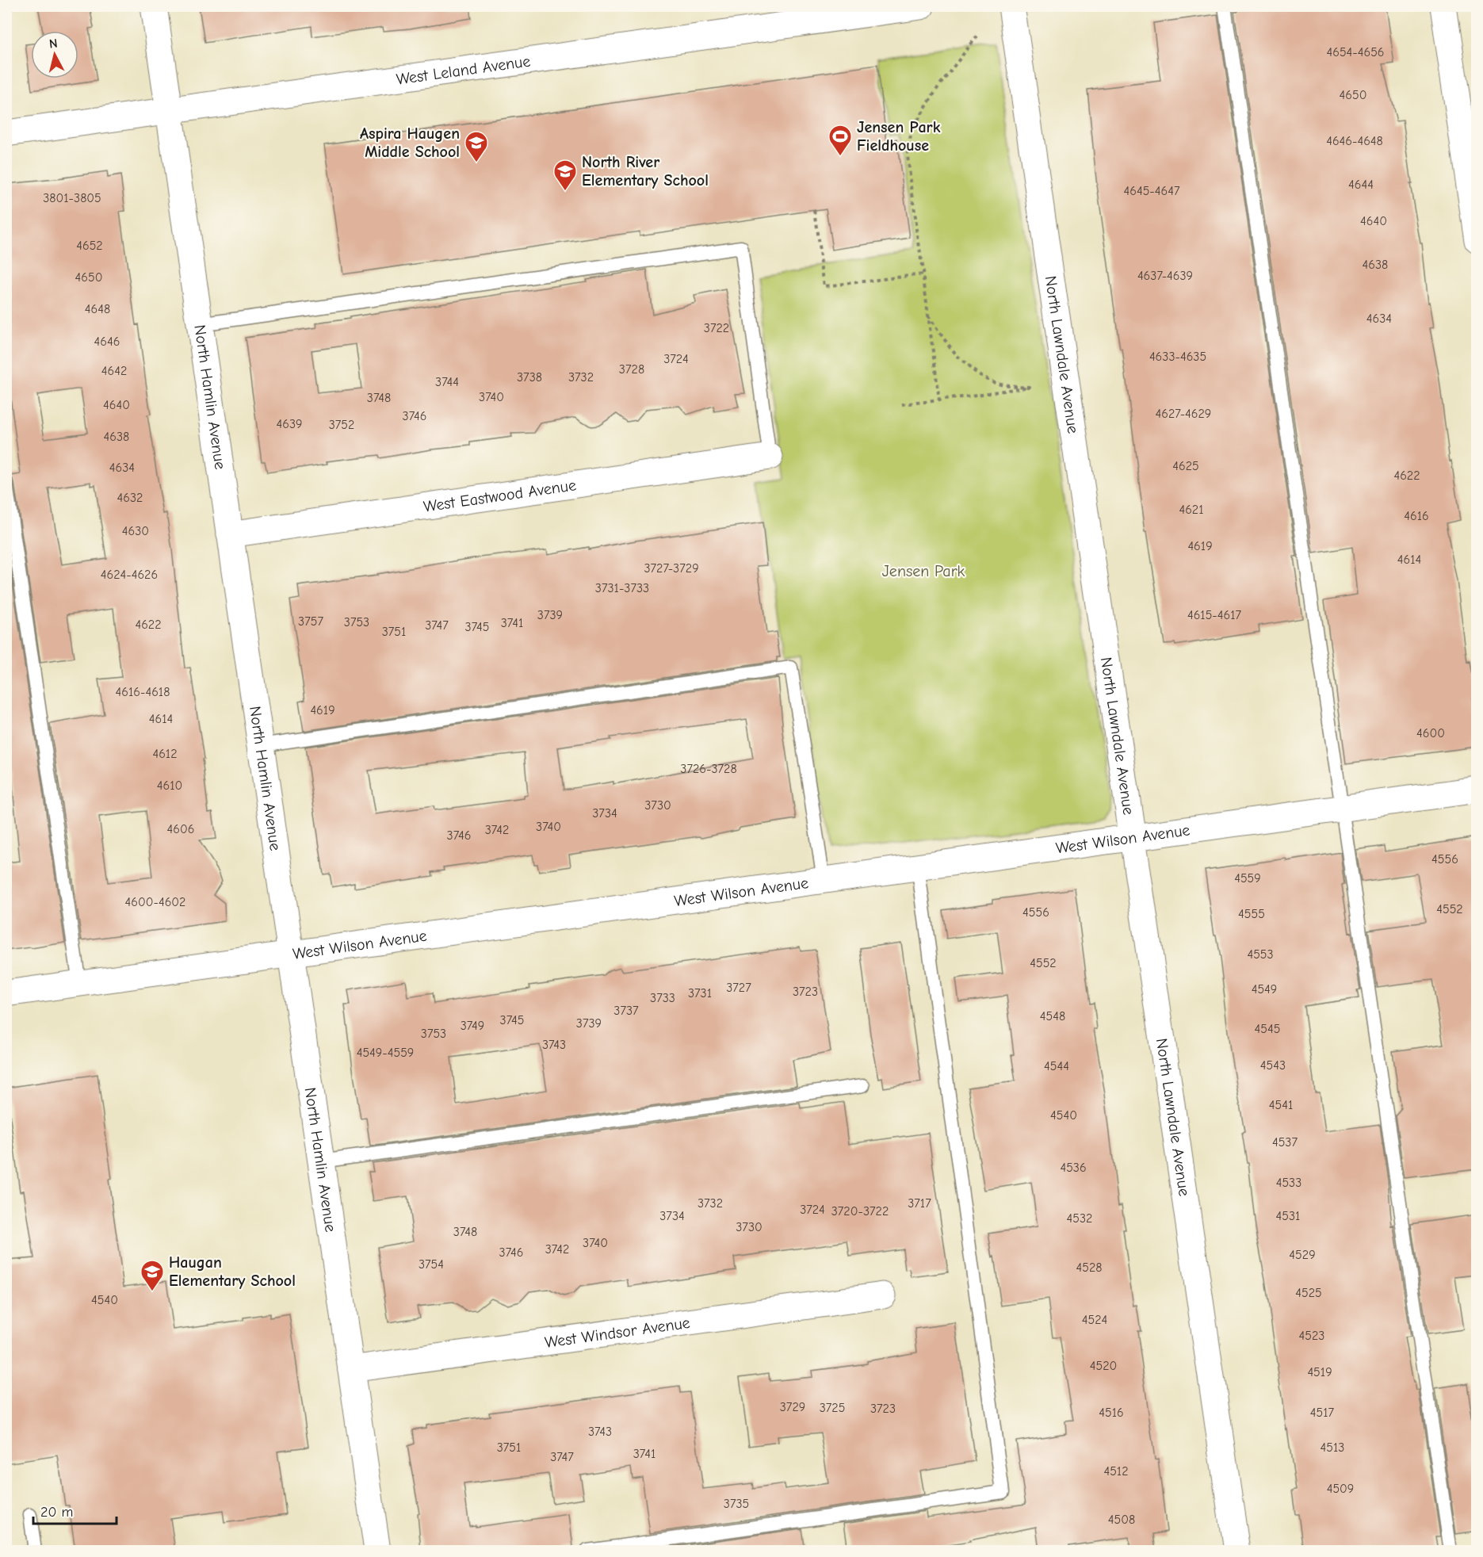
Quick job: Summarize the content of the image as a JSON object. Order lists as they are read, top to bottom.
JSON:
{
  "streets": {
    "street": [
      "West Leland Avenue",
      "North Lawndale Avenue",
      "North Hamlin Avenue",
      "West Eastwood Avenue",
      "West Wilson Avenue",
      "West Windsor Avenue"
    ]
  },
  "crossings": [
    ["West Leland Avenue", "North Hamlin Avenue"],
    ["North Lawndale Avenue", "West Wilson Avenue"],
    ["North Hamlin Avenue", "West Eastwood Avenue"],
    ["North Hamlin Avenue", "West Wilson Avenue"],
    ["North Hamlin Avenue", "West Windsor Avenue"]
  ],
  "parks": ["Jensen Park"],
  "places": {
    "sports": ["Jensen Park Fieldhouse"],
    "school or university": ["Aspira Haugen Middle School", "North River Elementary School", "Haugan Elementary School"]
  },
  "house_numbers": [
    "4654-4656",
    "4650",
    "4646-4648",
    "4644",
    "4645-4647",
    "3801-3805",
    "4640",
    "4652",
    "4638",
    "4637-4639",
    "4650",
    "4648",
    "4634",
    "3722",
    "4646",
    "4633-4635",
    "3724",
    "3728",
    "4642",
    "3738",
    "3732",
    "3744",
    "3740",
    "3748",
    "4640",
    "4627-4629",
    "3746",
    "4639",
    "3752",
    "4638",
    "4625",
    "4634",
    "4622",
    "4632",
    "4621",
    "4616",
    "4630",
    "4619",
    "4614",
    "3727-3729",
    "4624-4626",
    "3731-3733",
    "3739",
    "4615-4617",
    "3757",
    "3753",
    "3741",
    "4622",
    "3747",
    "3745",
    "3751",
    "4616-4618",
    "4619",
    "4614",
    "4600",
    "4612",
    "3726-3728",
    "4610",
    "3730",
    "3734",
    "3740",
    "4606",
    "3742",
    "3746",
    "4556",
    "4559",
    "4600-4602",
    "4552",
    "4556",
    "4555",
    "4553",
    "4552",
    "3727",
    "4549",
    "3723",
    "3731",
    "3733",
    "3737",
    "4548",
    "3745",
    "3739",
    "3749",
    "4545",
    "3753",
    "3743",
    "4549-4559",
    "4543",
    "4544",
    "4541",
    "4540",
    "4537",
    "4536",
    "4533",
    "3732",
    "3717",
    "3724",
    "3720-3722",
    "3734",
    "4531",
    "4532",
    "3730",
    "3748",
    "3740",
    "3742",
    "3746",
    "4529",
    "3754",
    "4528",
    "4525",
    "4540",
    "4524",
    "4523",
    "4520",
    "4519",
    "3729",
    "3725",
    "3723",
    "4516",
    "4517",
    "3743",
    "3751",
    "4513",
    "3741",
    "3747",
    "4512",
    "4509",
    "3735",
    "4508"
  ],
  "scale_bar": "20 m",
  "north": "top"
}
